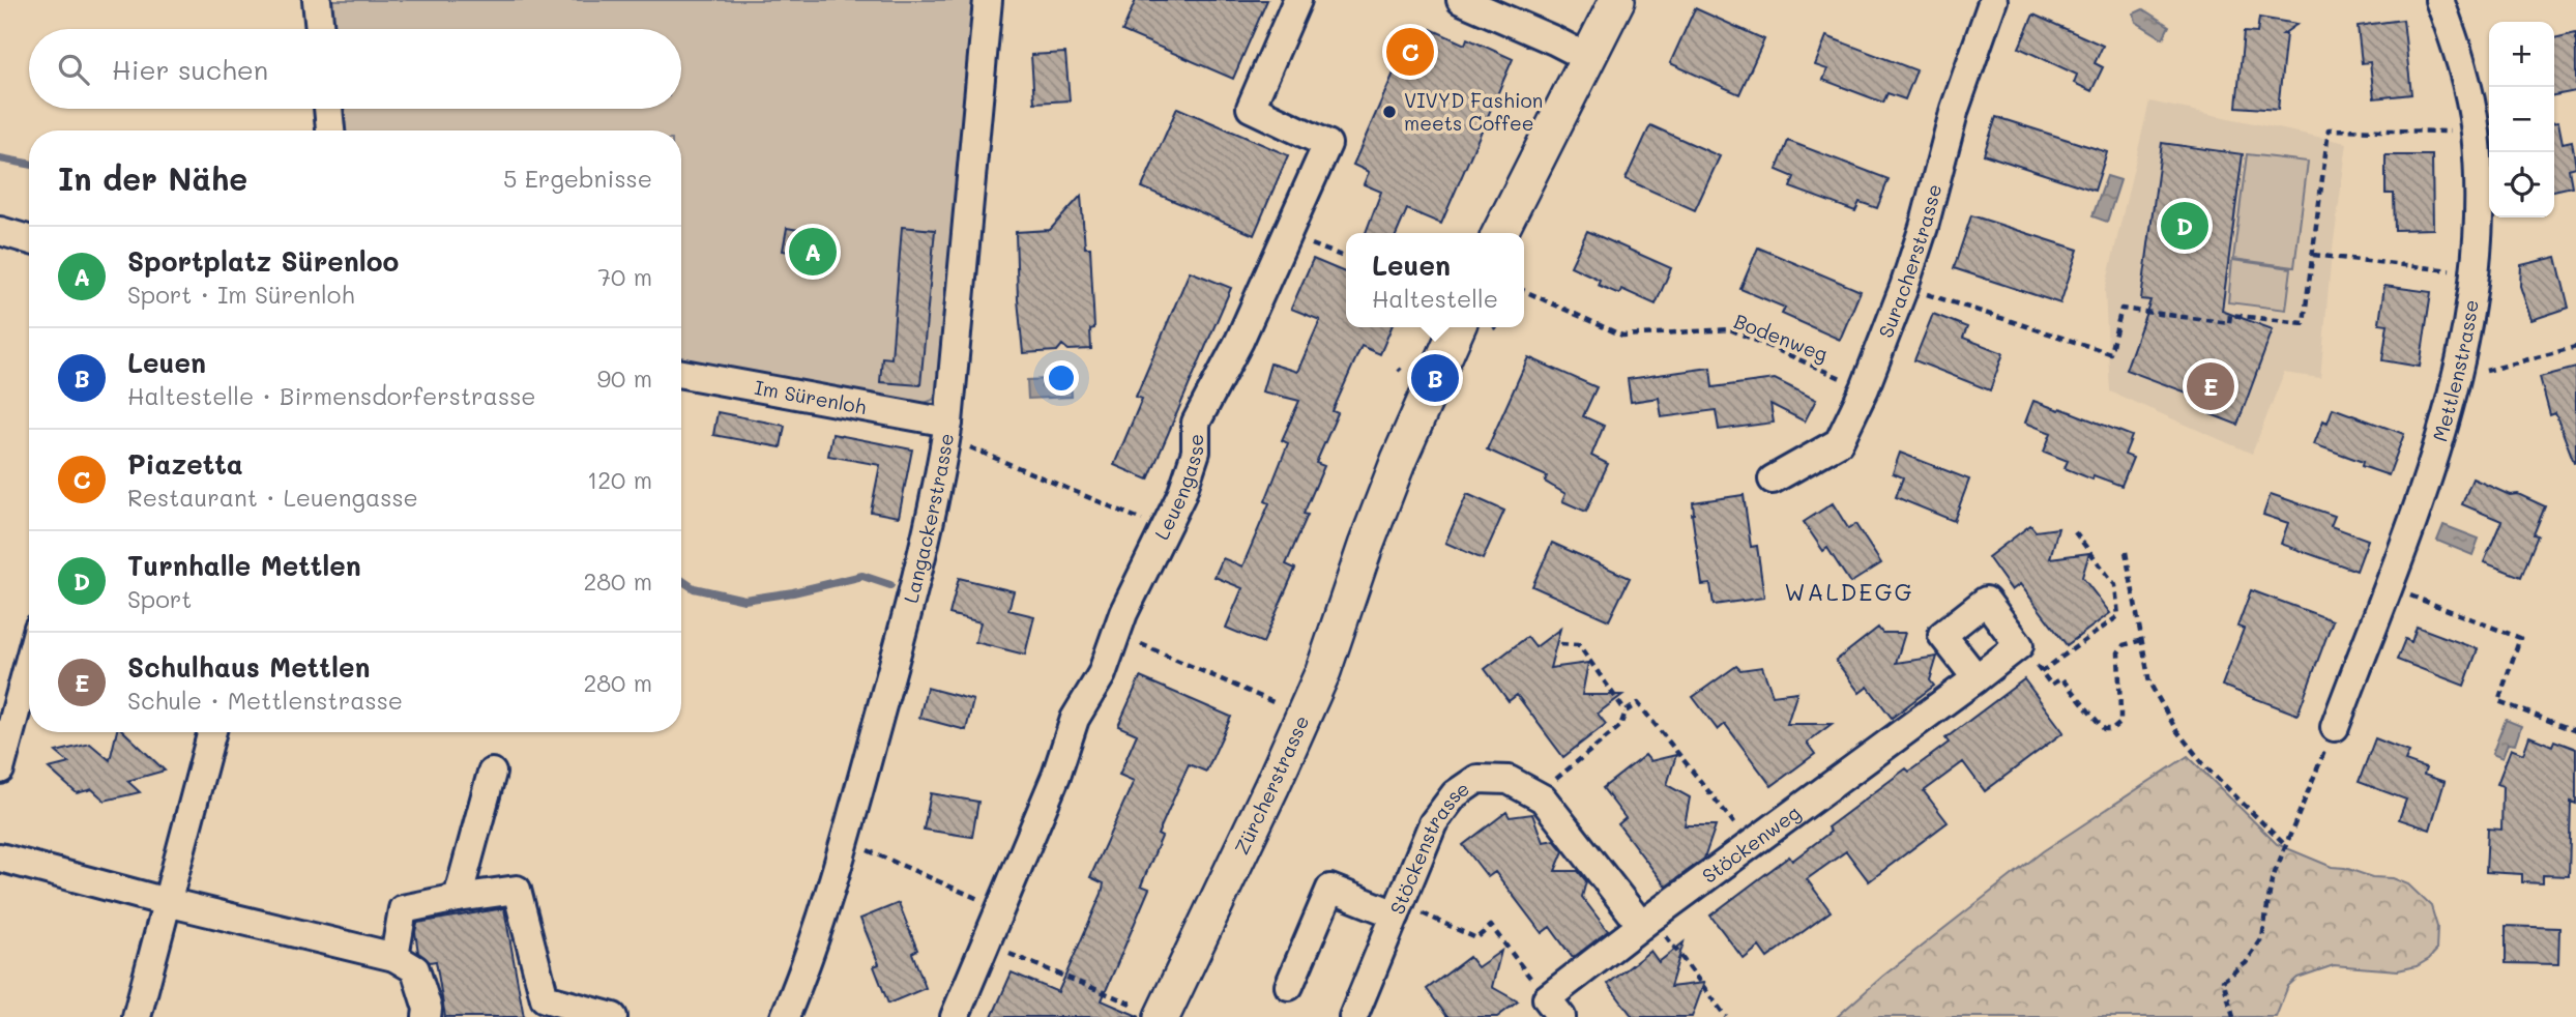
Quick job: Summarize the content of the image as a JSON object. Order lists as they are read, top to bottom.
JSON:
{
  "streets": {
    "main road": ["Zürcherstrasse"],
    "street": [
      "Suracherstrasse",
      "Mettlenstrasse",
      "Im Sürenloh",
      "Leuengasse",
      "Langackerstrasse",
      "Stöckenweg",
      "Stöckenstrasse"
    ],
    "path": ["Bodenweg"]
  },
  "crossings": [
    ["Suracherstrasse", "Bodenweg"],
    ["Im Sürenloh", "Langackerstrasse"],
    ["Stöckenweg", "Stöckenstrasse"]
  ],
  "districts": ["WALDEGG"],
  "places": ["VIVYD Fashion meets Coffee"],
  "page": {
    "map_buttons": ["+", "−"],
    "pins": [
      "C",
      "D",
      "A",
      "B",
      "E"
    ],
    "search": "Hier suchen",
    "heading": ["In der Nähe", "5 Ergebnisse"],
    "list": [
      {
        "mark": "A",
        "name": "Sportplatz Sürenloo",
        "note": "Sport · Im Sürenloh",
        "value": "70 m"
      },
      {
        "mark": "B",
        "name": "Leuen",
        "note": "Haltestelle · Birmensdorferstrasse",
        "value": "90 m"
      },
      {
        "mark": "C",
        "name": "Piazetta",
        "note": "Restaurant · Leuengasse",
        "value": "120 m"
      },
      {
        "mark": "D",
        "name": "Turnhalle Mettlen",
        "note": "Sport",
        "value": "280 m"
      },
      {
        "mark": "E",
        "name": "Schulhaus Mettlen",
        "note": "Schule · Mettlenstrasse",
        "value": "280 m"
      }
    ],
    "popup": ["Leuen", "Haltestelle"]
  }
}
